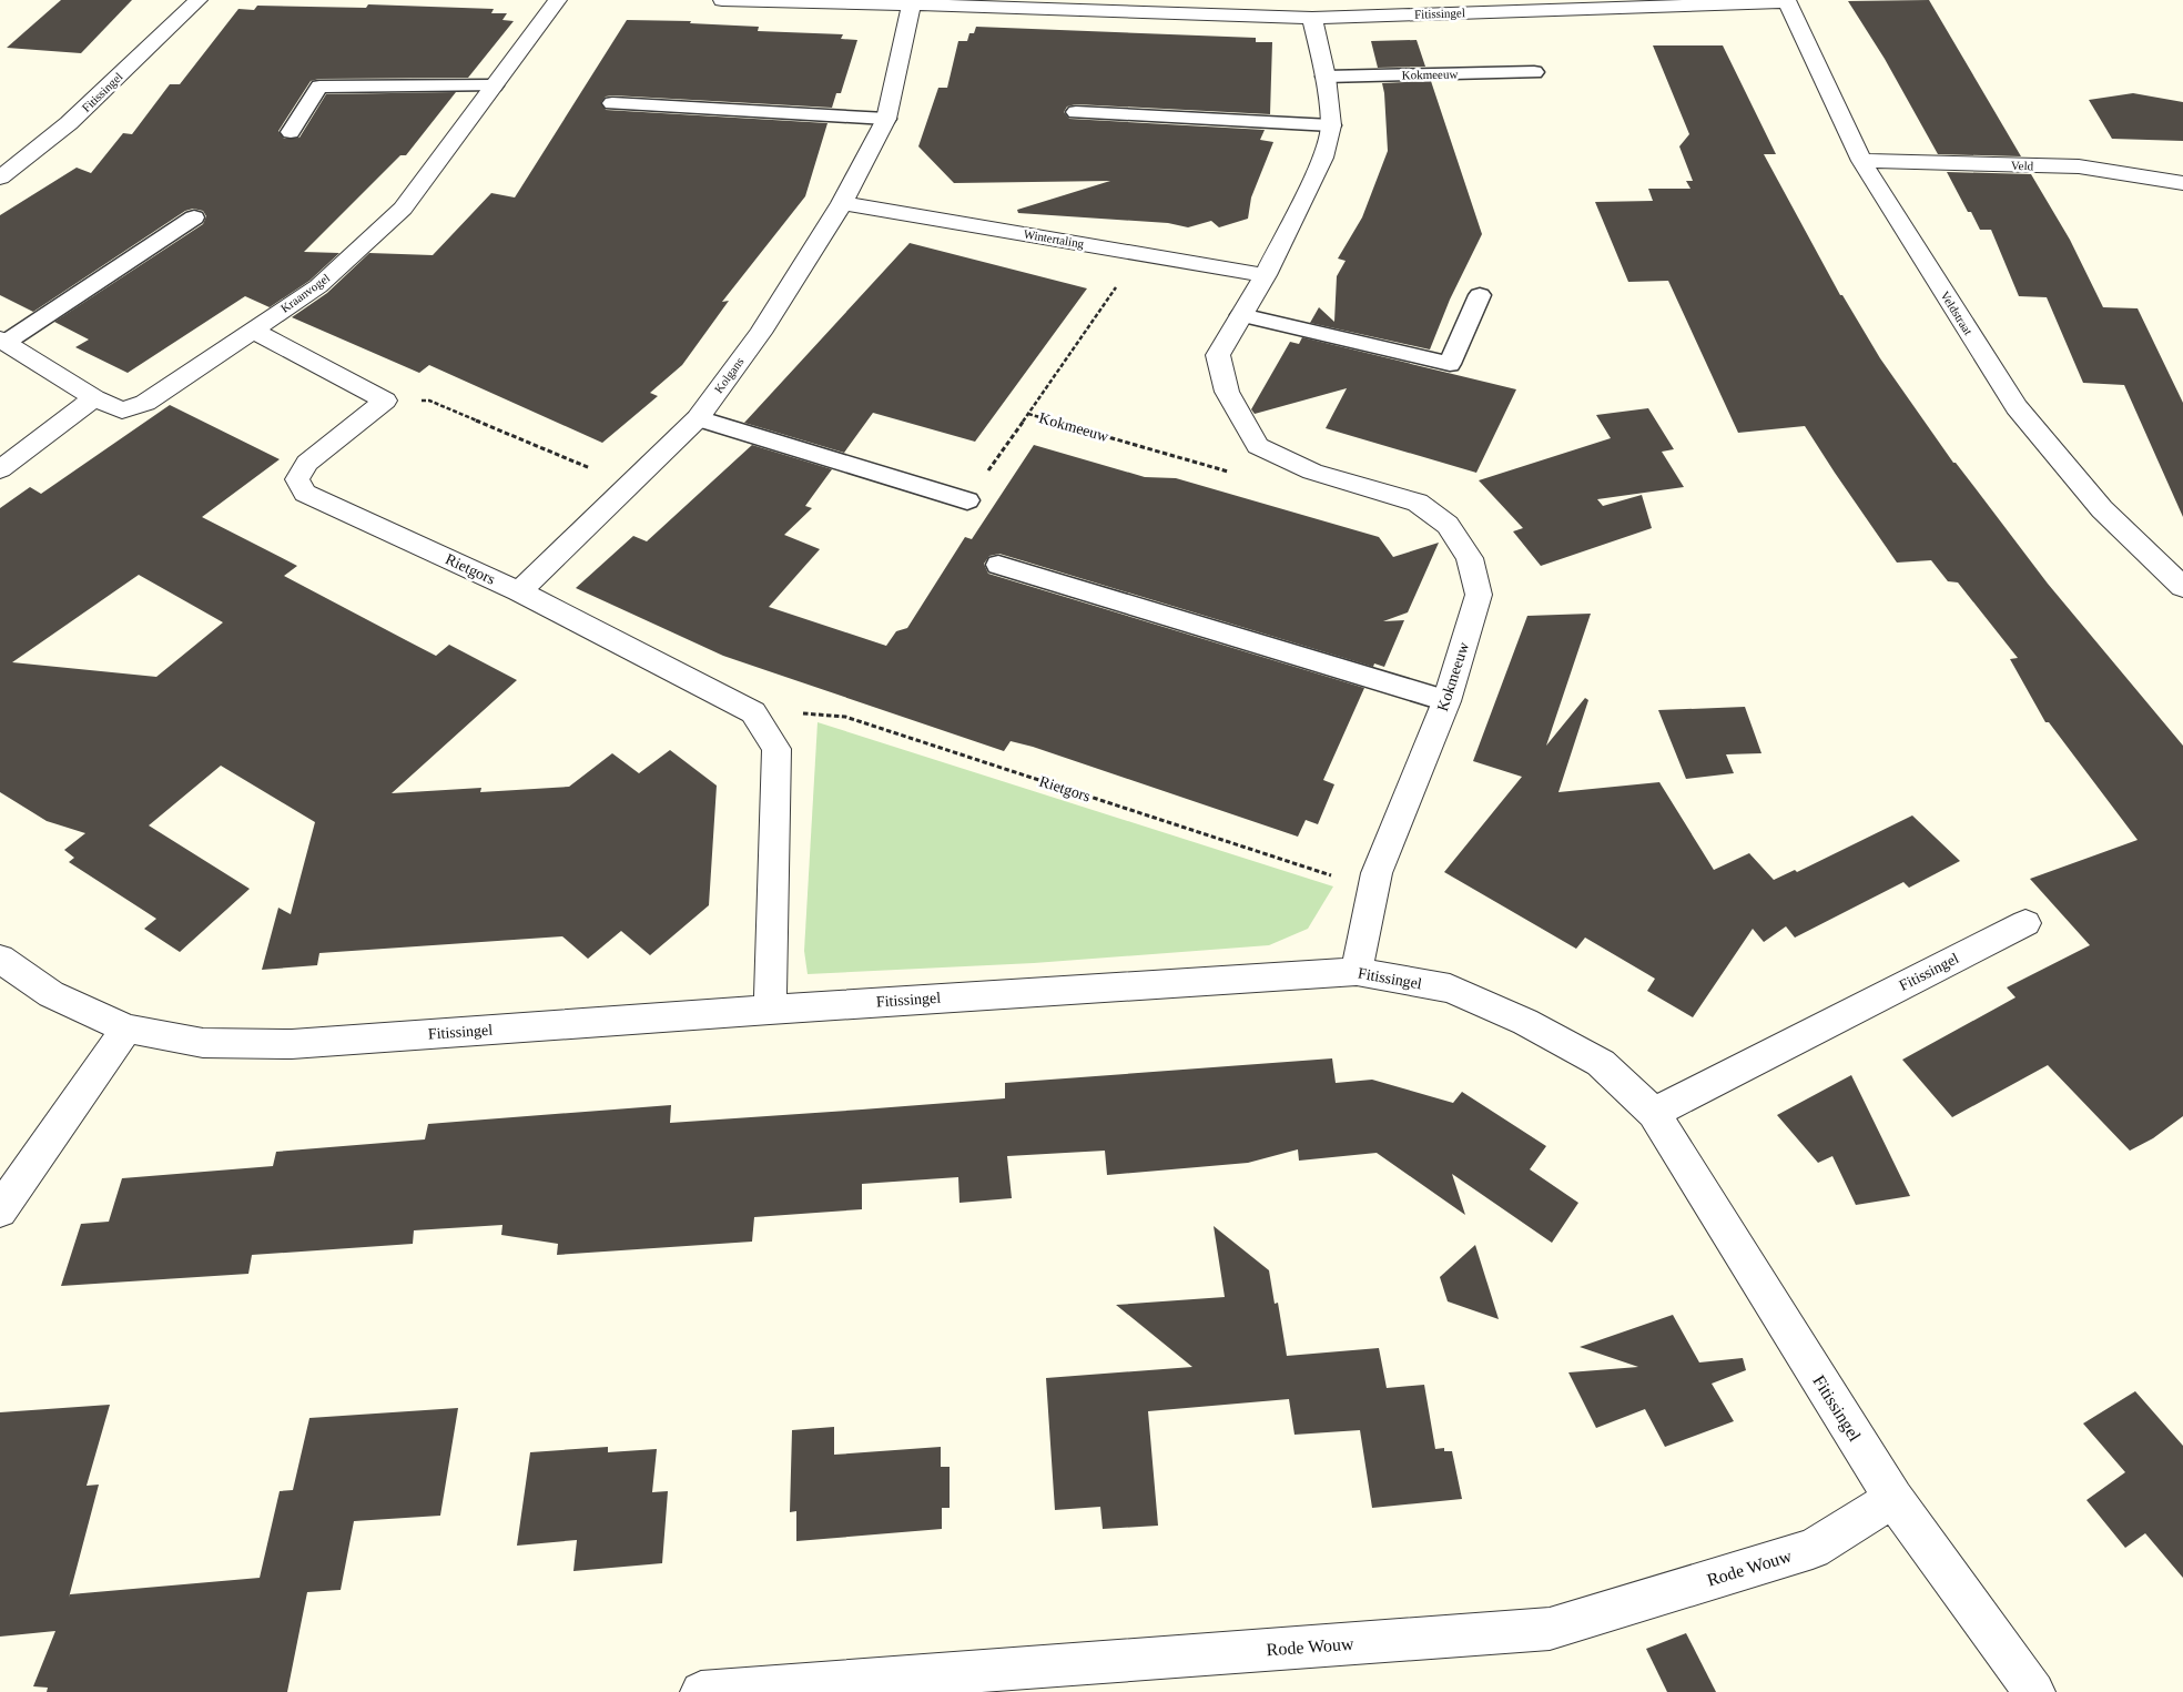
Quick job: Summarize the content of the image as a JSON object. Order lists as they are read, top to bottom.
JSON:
{
  "streets": {
    "street": [
      "Fitissingel",
      "Kokmeeuw",
      "Veld",
      "Wintertaling",
      "Kraanvogel",
      "Veldstraat",
      "Kolgans",
      "Rietgors",
      "Rode Wouw"
    ]
  },
  "crossings": [
    ["Fitissingel", "Kokmeeuw"],
    ["Fitissingel", "Veldstraat"],
    ["Fitissingel", "Kolgans"],
    ["Fitissingel", "Rode Wouw"],
    ["Kokmeeuw", "Wintertaling"],
    ["Kokmeeuw", "Rietgors"],
    ["Veld", "Veldstraat"],
    ["Wintertaling", "Kolgans"],
    ["Kolgans", "Rietgors"]
  ]
}
